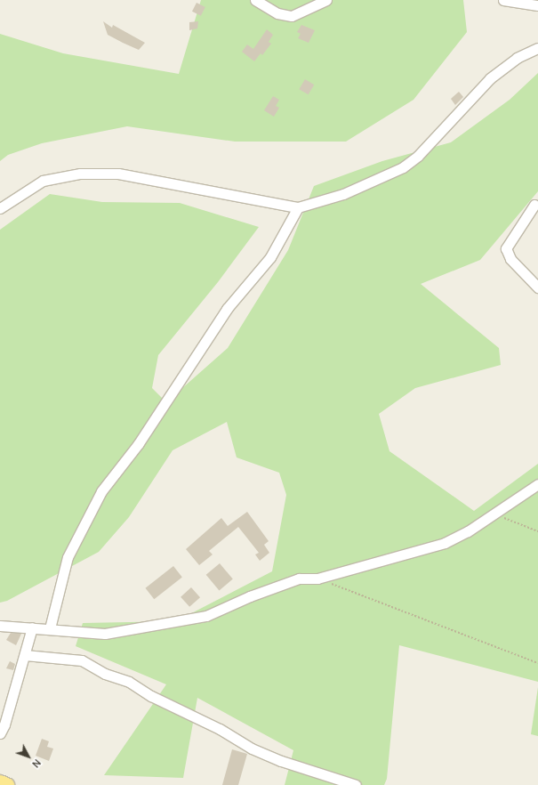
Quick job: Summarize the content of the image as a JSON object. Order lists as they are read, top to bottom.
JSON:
{
  "north": "bottom right"
}
